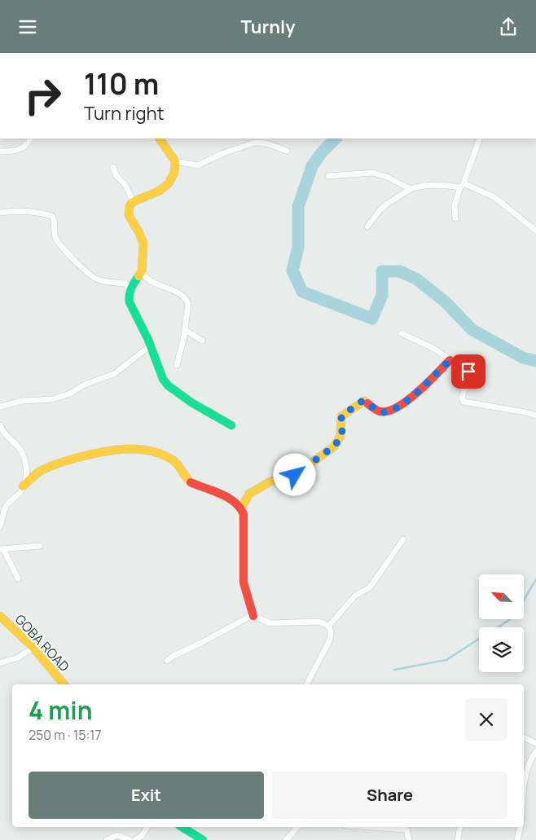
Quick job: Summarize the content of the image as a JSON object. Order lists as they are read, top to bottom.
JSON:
{
  "streets": {
    "street": ["GOBA ROAD"]
  },
  "north": "top left",
  "page": {
    "header": "Turnly",
    "turn": ["110 m", "Turn right"],
    "heading": ["4 min", "250 m · 15:17"],
    "buttons": ["Exit", "Share"]
  }
}
